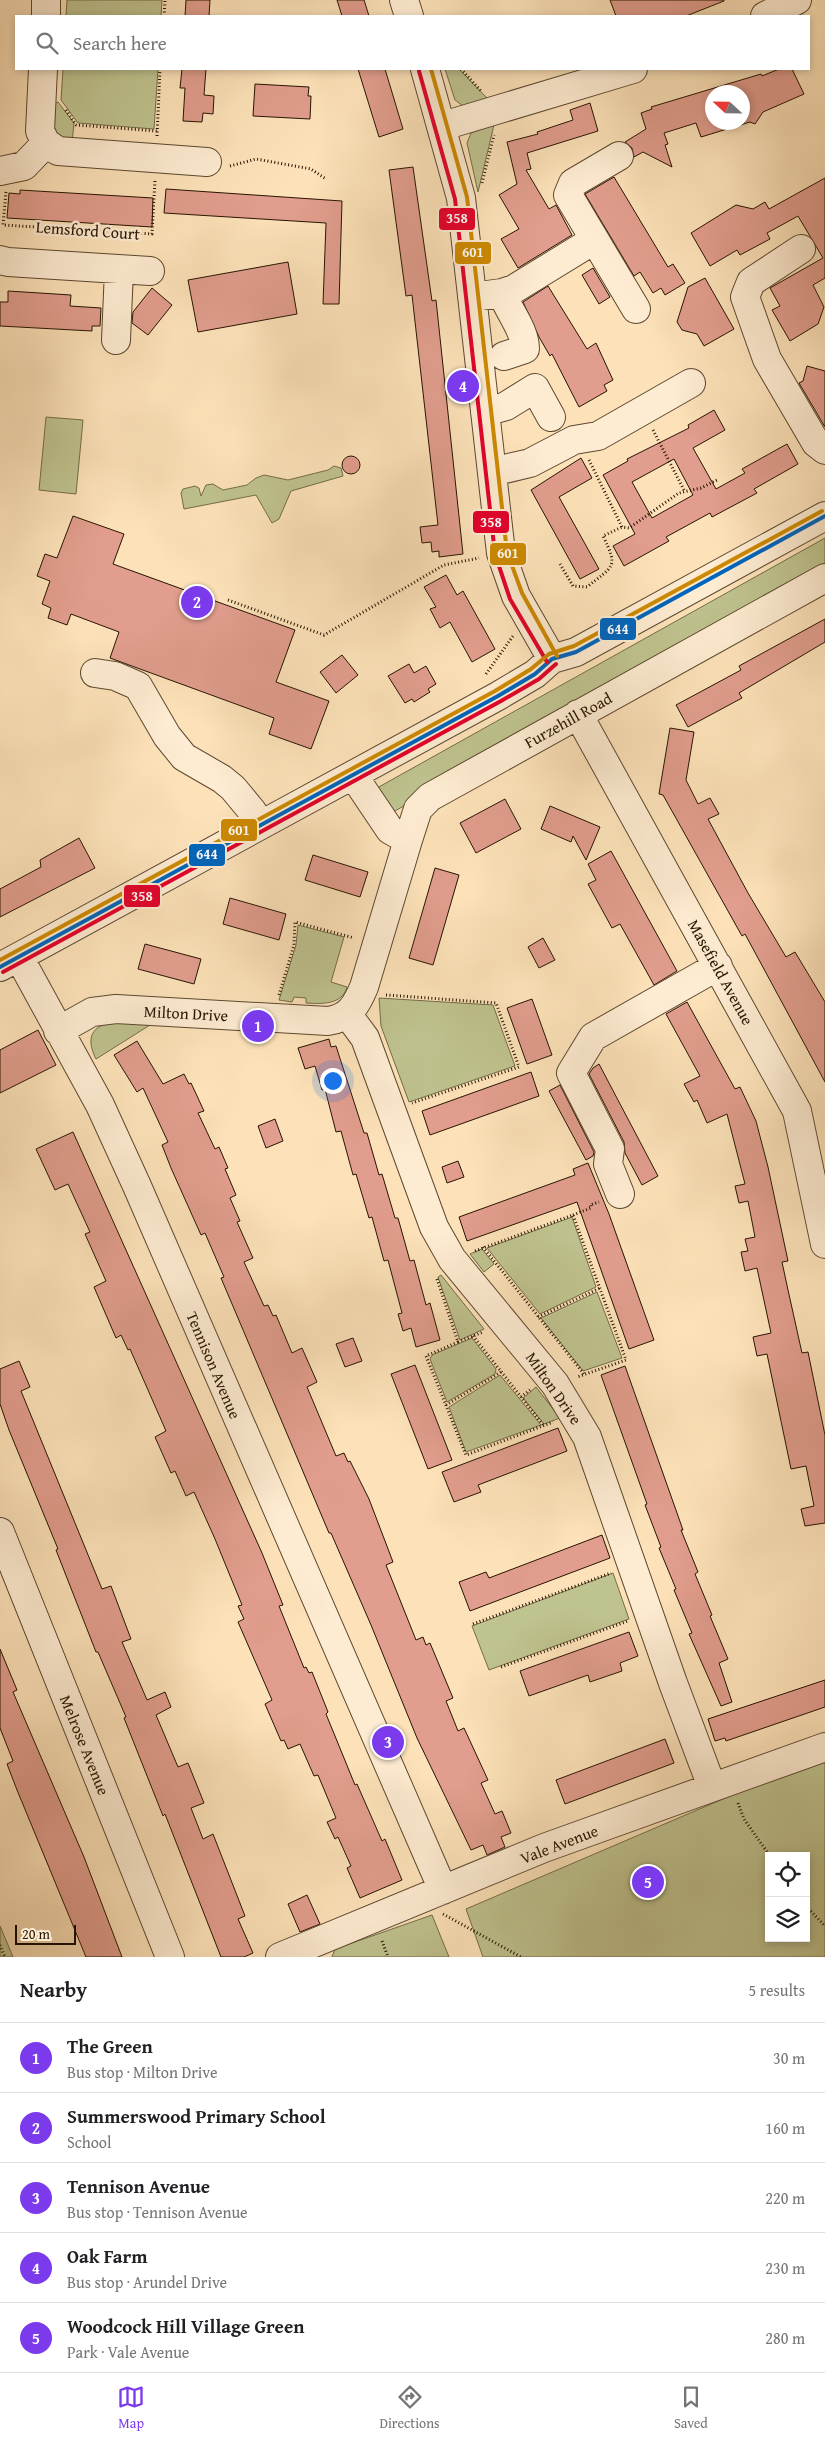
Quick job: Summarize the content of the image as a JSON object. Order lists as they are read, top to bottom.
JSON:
{
  "streets": {
    "street": [
      "Furzehill Road",
      "Masefield Avenue",
      "Milton Drive",
      "Tennison Avenue",
      "Melrose Avenue",
      "Vale Avenue"
    ],
    "path": ["Lemsford Court"]
  },
  "crossings": [
    ["Furzehill Road", "Masefield Avenue"],
    ["Milton Drive", "Tennison Avenue"],
    ["Milton Drive", "Vale Avenue"],
    ["Tennison Avenue", "Vale Avenue"]
  ],
  "lines": ["transit line 601", "transit line 358", "transit line 644"],
  "scale_bar": "20 m",
  "north": "left",
  "page": {
    "search": "Search here",
    "pins": [
      "4",
      "2",
      "1",
      "3",
      "5"
    ],
    "scale": "20 m",
    "heading": ["Nearby", "5 results"],
    "list": [
      {
        "mark": "1",
        "name": "The Green",
        "note": "Bus stop · Milton Drive",
        "value": "30 m"
      },
      {
        "mark": "2",
        "name": "Summerswood Primary School",
        "note": "School",
        "value": "160 m"
      },
      {
        "mark": "3",
        "name": "Tennison Avenue",
        "note": "Bus stop · Tennison Avenue",
        "value": "220 m"
      },
      {
        "mark": "4",
        "name": "Oak Farm",
        "note": "Bus stop · Arundel Drive",
        "value": "230 m"
      },
      {
        "mark": "5",
        "name": "Woodcock Hill Village Green",
        "note": "Park · Vale Avenue",
        "value": "280 m"
      }
    ],
    "nav": ["Map", "Directions", "Saved"]
  }
}
